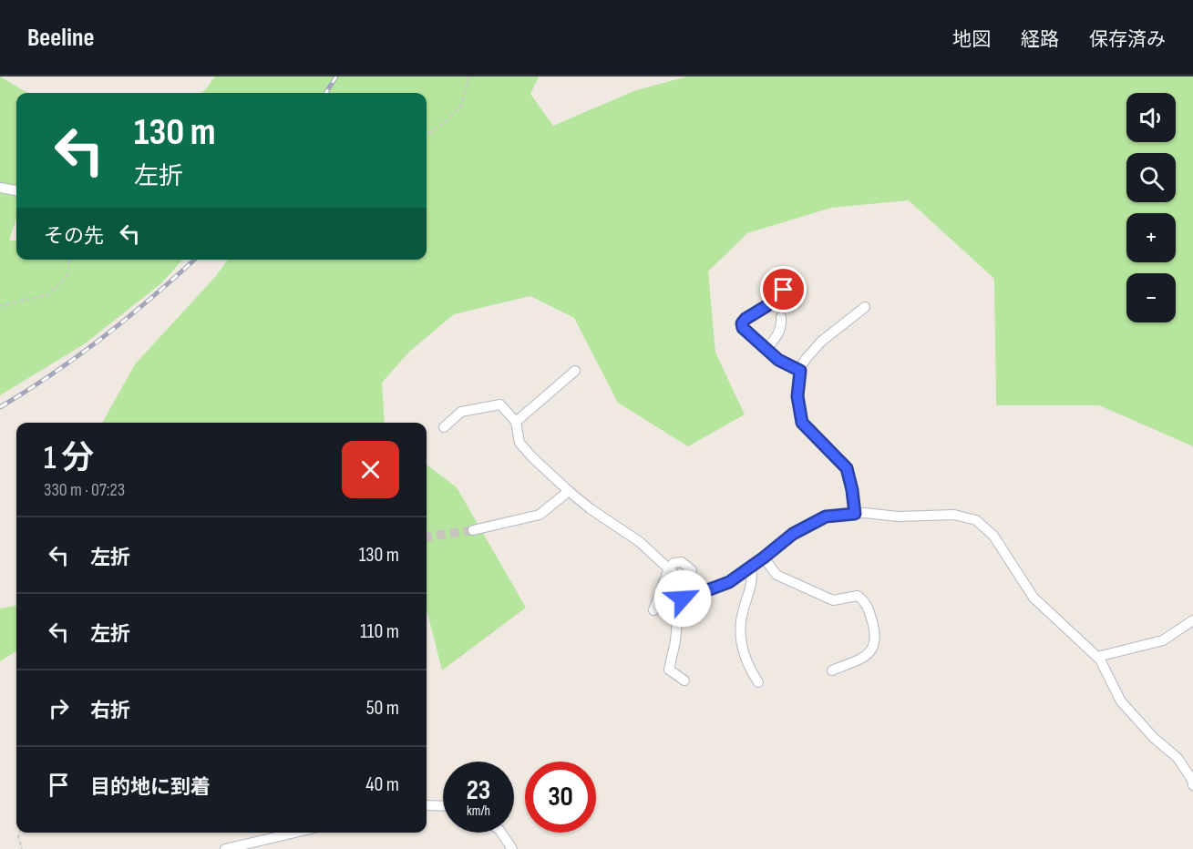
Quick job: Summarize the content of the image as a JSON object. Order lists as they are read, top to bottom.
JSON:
{
  "page": {
    "header": "Beeline",
    "nav": ["地図", "経路", "保存済み"],
    "map_buttons": ["+", "−"],
    "turn": ["130 m", "左折"],
    "then": "その先",
    "heading": ["1 分", "330 m · 07:23"],
    "list": [
      {
        "name": "左折",
        "value": "130 m"
      },
      {
        "name": "左折",
        "value": "110 m"
      },
      {
        "name": "右折",
        "value": "50 m"
      },
      {
        "name": "目的地に到着",
        "value": "40 m"
      }
    ],
    "speed": "23 km/h",
    "limit": "30"
  }
}
